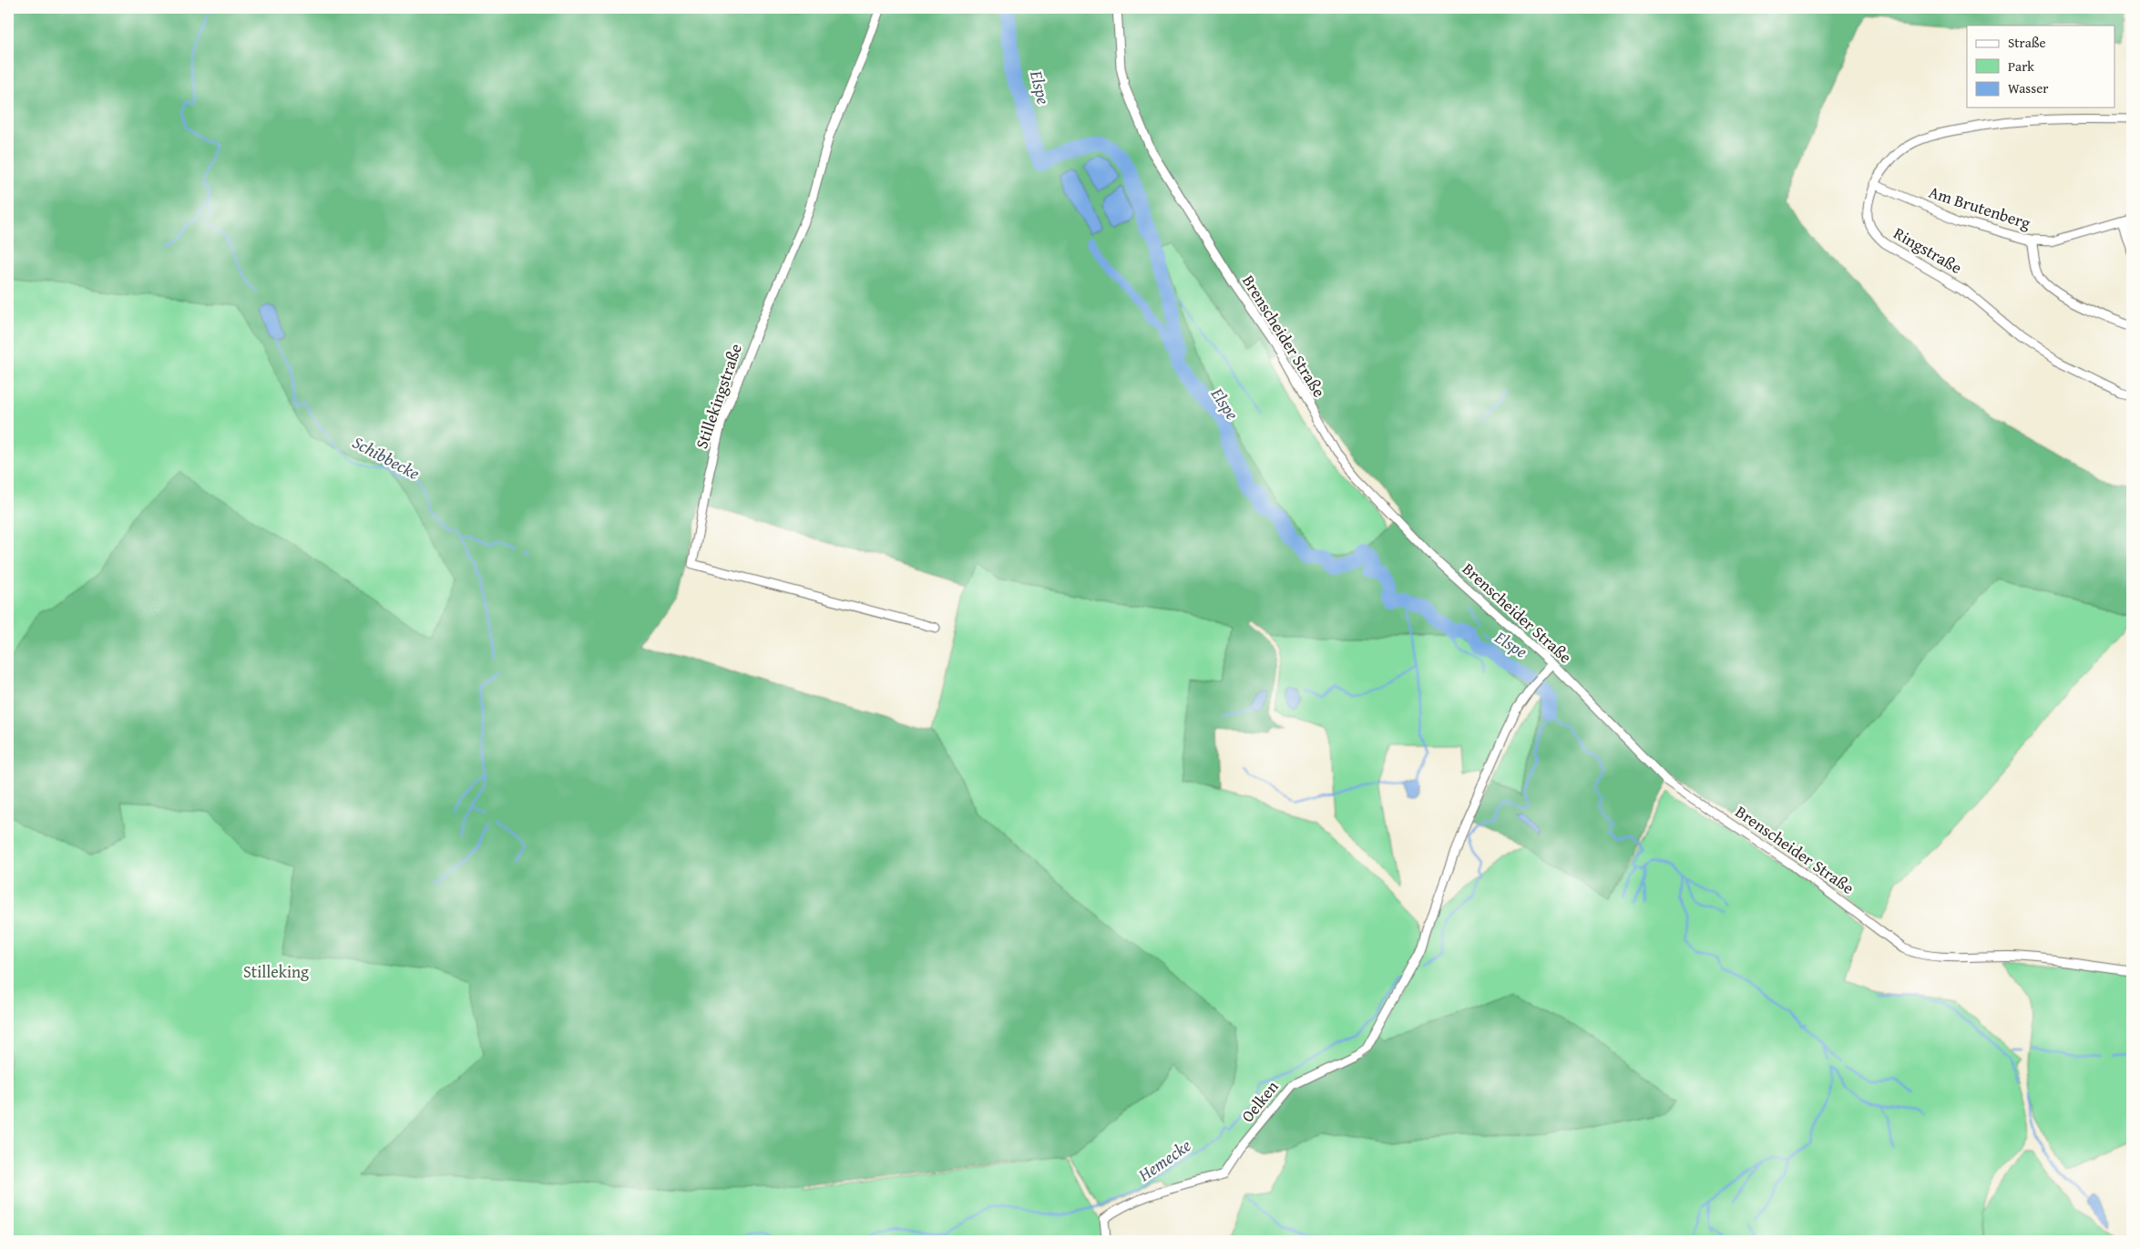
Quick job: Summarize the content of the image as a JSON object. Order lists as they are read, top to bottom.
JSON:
{
  "streets": {
    "street": [
      "Am Brutenberg",
      "Ringstraße",
      "Brenscheider Straße",
      "Stillekingstraße",
      "Oelken"
    ]
  },
  "crossings": [
    ["Am Brutenberg", "Ringstraße"],
    ["Brenscheider Straße", "Oelken"]
  ],
  "water": ["Elspe", "Schibbecke", "Hemecke"],
  "parks": ["Stilleking"],
  "legend": ["Straße", "Park", "Wasser"]
}
